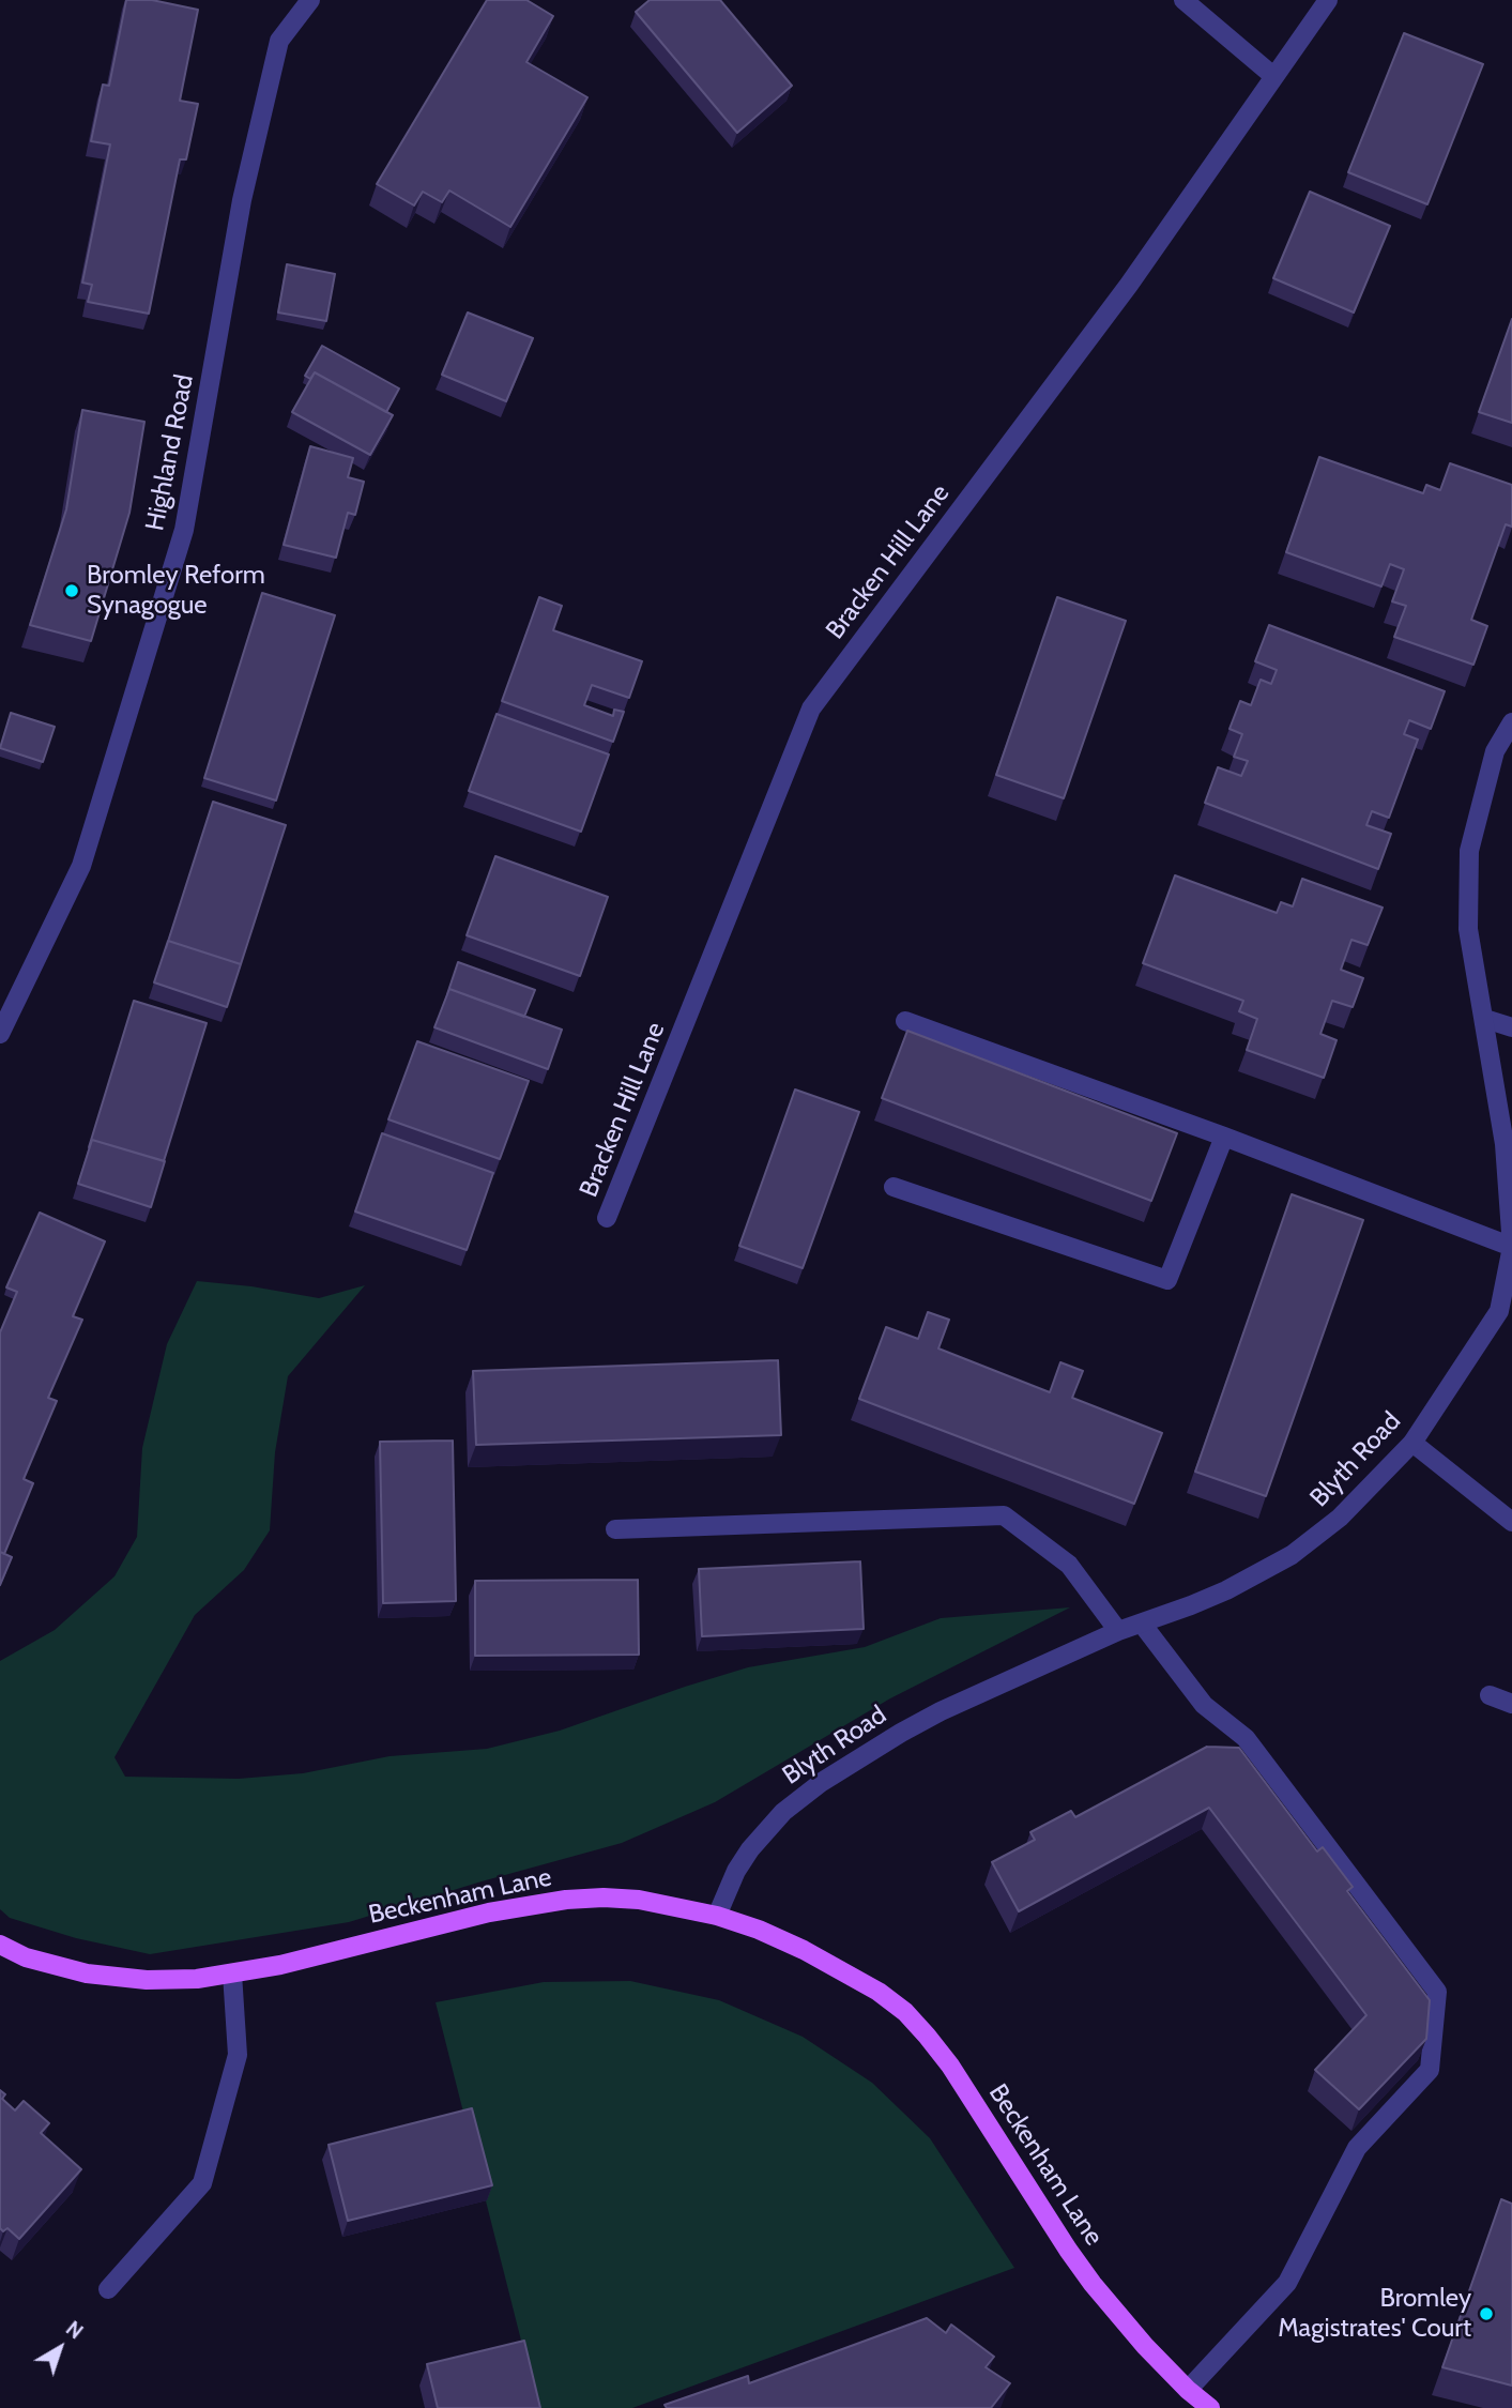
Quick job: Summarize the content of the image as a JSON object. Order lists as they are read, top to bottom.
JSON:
{
  "streets": {
    "main road": ["Beckenham Lane"],
    "street": ["Highland Road", "Bracken Hill Lane", "Blyth Road"]
  },
  "crossings": [
    ["Blyth Road", "Beckenham Lane"]
  ],
  "places": ["Bromley Reform Synagogue", "Bromley Magistrates' Court"],
  "north": "top right"
}
